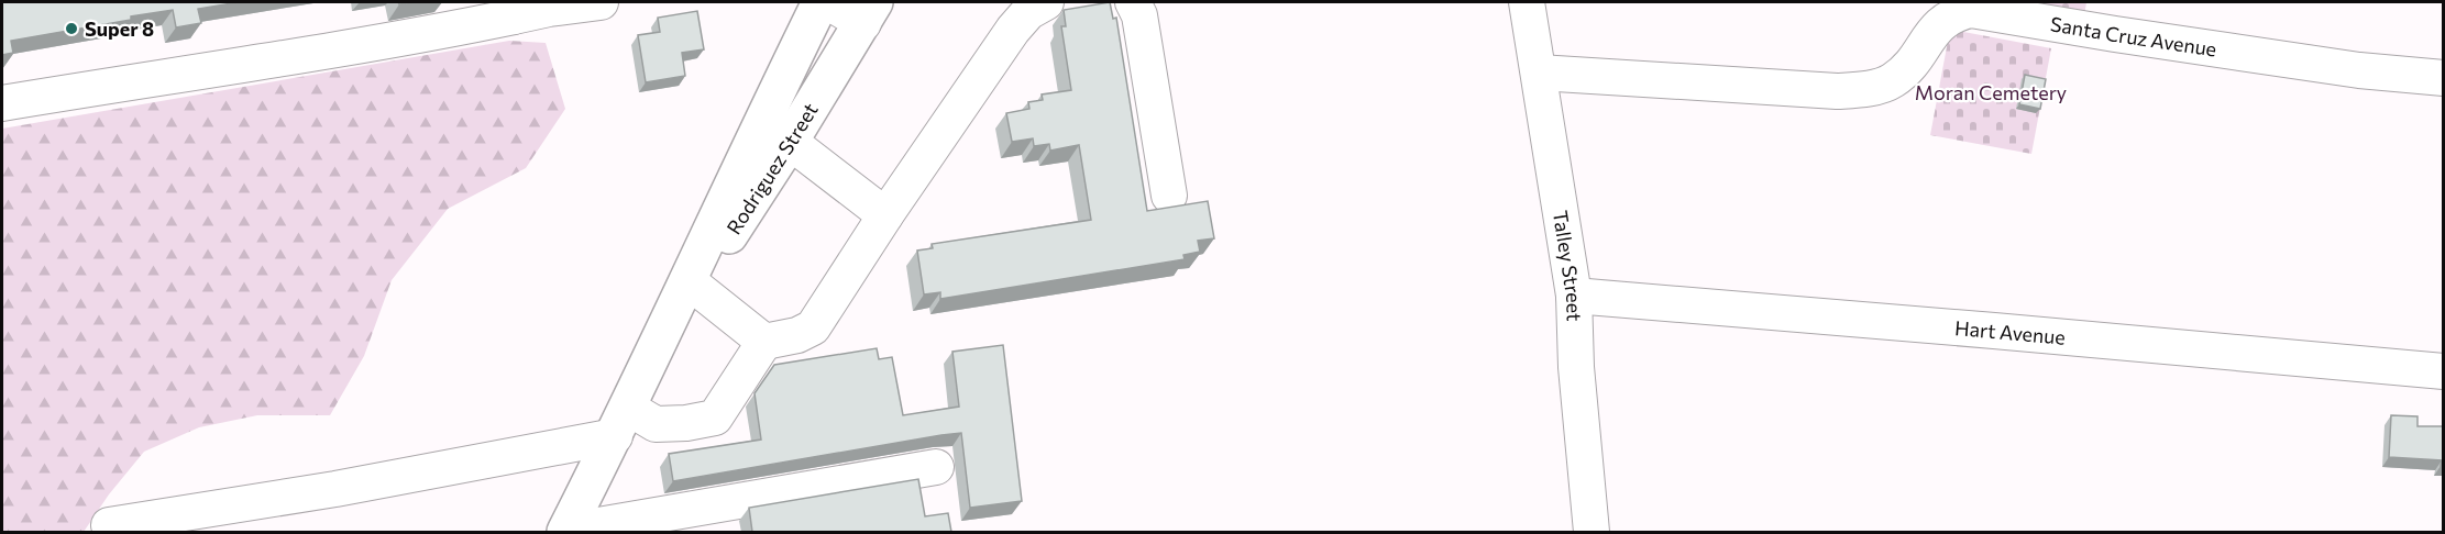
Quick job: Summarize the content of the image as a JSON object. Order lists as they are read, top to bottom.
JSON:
{
  "streets": {
    "main road": ["Rodriguez Street"],
    "street": ["Santa Cruz Avenue", "Talley Street", "Hart Avenue"]
  },
  "crossings": [
    ["Santa Cruz Avenue", "Talley Street"],
    ["Talley Street", "Hart Avenue"]
  ],
  "parks": ["Moran Cemetery"],
  "places": ["Super 8"]
}
